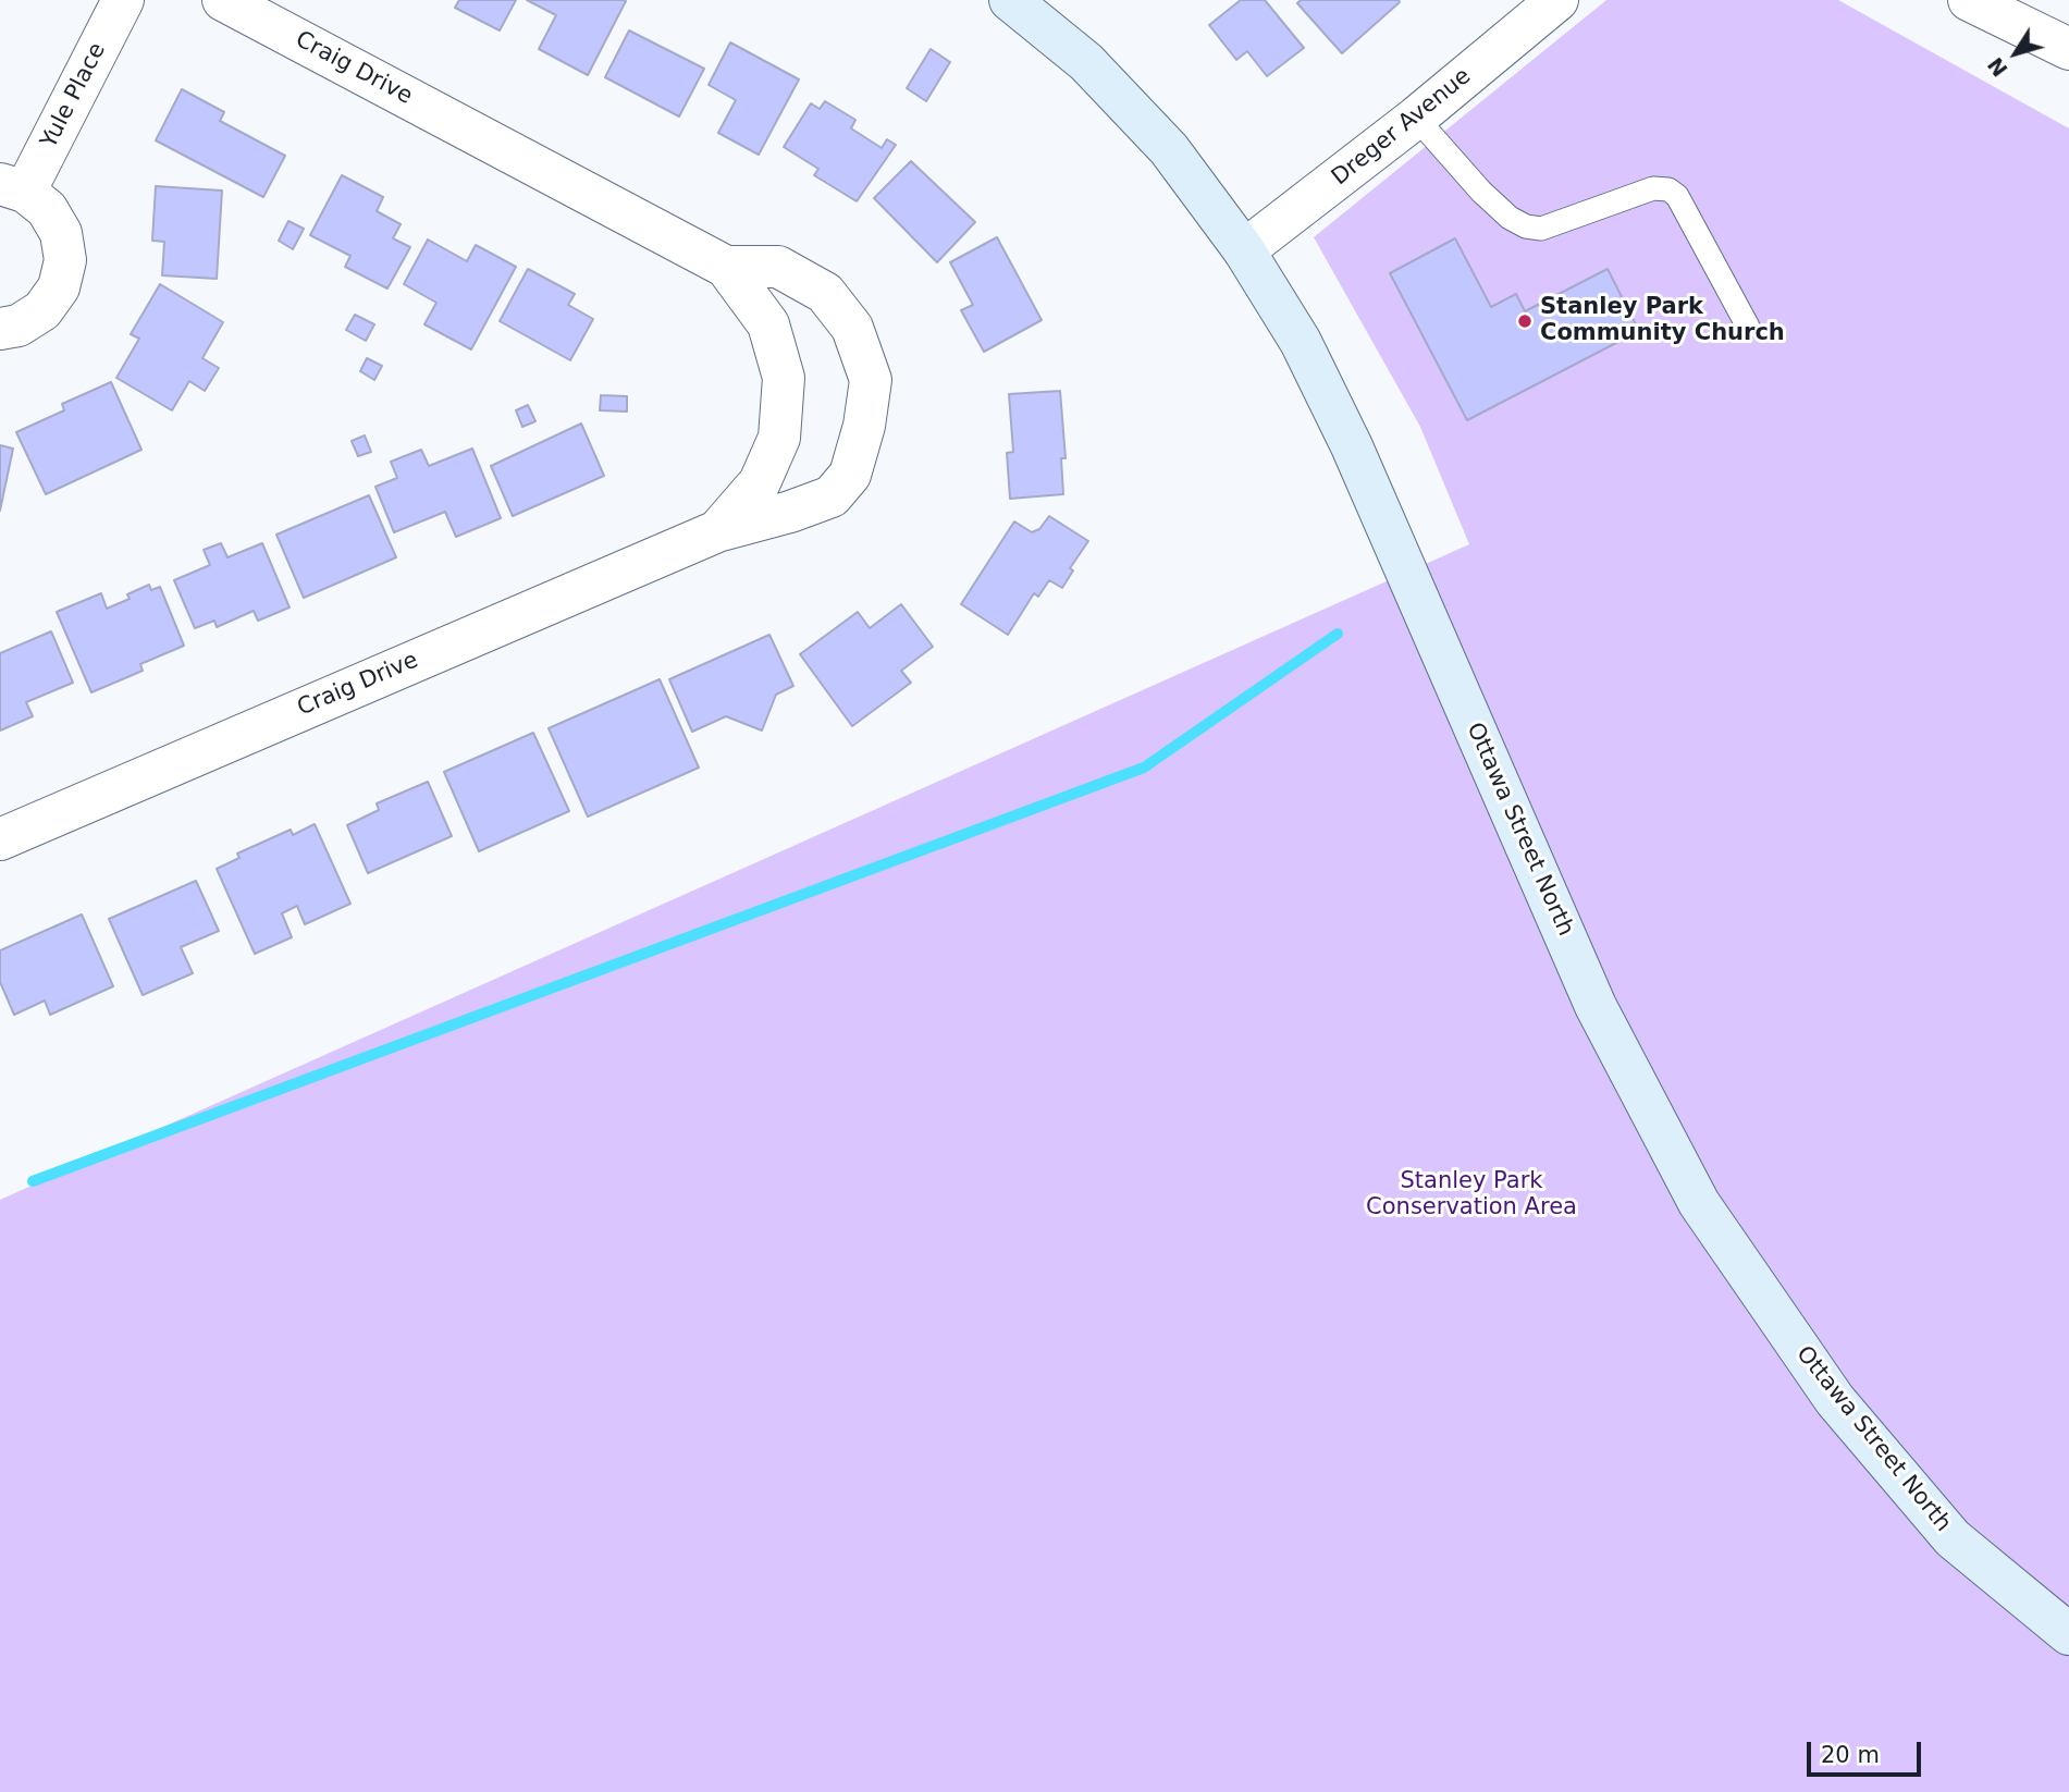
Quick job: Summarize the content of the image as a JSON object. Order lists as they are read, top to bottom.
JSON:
{
  "streets": {
    "main road": ["Ottawa Street North"],
    "street": ["Craig Drive", "Yule Place", "Dreger Avenue"]
  },
  "crossings": [
    ["Dreger Avenue", "Ottawa Street North"]
  ],
  "parks": ["Stanley Park Conservation Area"],
  "places": ["Stanley Park Community Church"],
  "scale_bar": "20 m",
  "north": "bottom left"
}
